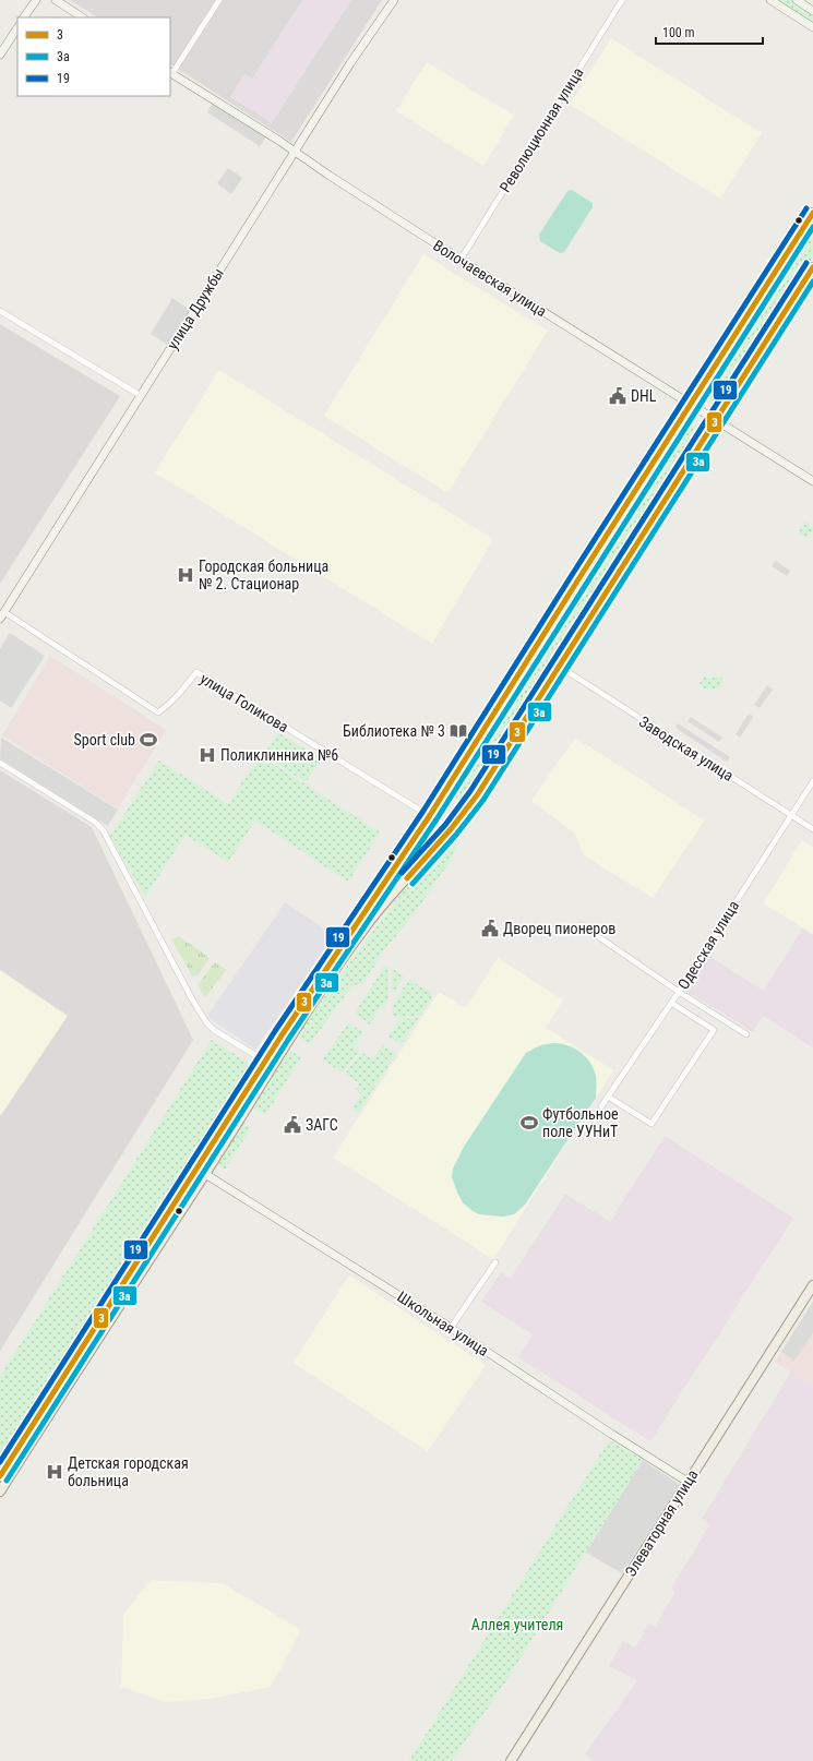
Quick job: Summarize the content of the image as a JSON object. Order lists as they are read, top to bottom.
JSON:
{
  "streets": {
    "main road": ["Элеваторная улица"],
    "street": [
      "Революционная улица",
      "Волочаевская улица",
      "улица Дружбы",
      "улица Голикова",
      "Заводская улица",
      "Одесская улица",
      "Школьная улица"
    ]
  },
  "crossings": [
    ["Революционная улица", "Волочаевская улица"],
    ["Волочаевская улица", "улица Дружбы"],
    ["улица Дружбы", "улица Голикова"],
    ["Заводская улица", "Одесская улица"],
    ["Школьная улица", "Элеваторная улица"]
  ],
  "parks": ["Аллея учителя"],
  "places": {
    "public building": ["DHL", "Дворец пионеров", "ЗАГС"],
    "hospital": ["Городская больница № 2. Стационар", "Поликлинника №6", "Детская городская больница"],
    "library": ["Библиотека № 3"],
    "sports": ["Sport club", "Футбольное поле УУНиТ"]
  },
  "lines": ["transit line 19", "transit line 3", "transit line 3а"],
  "legend": ["3", "3а", "19"],
  "scale_bar": "100 m"
}
